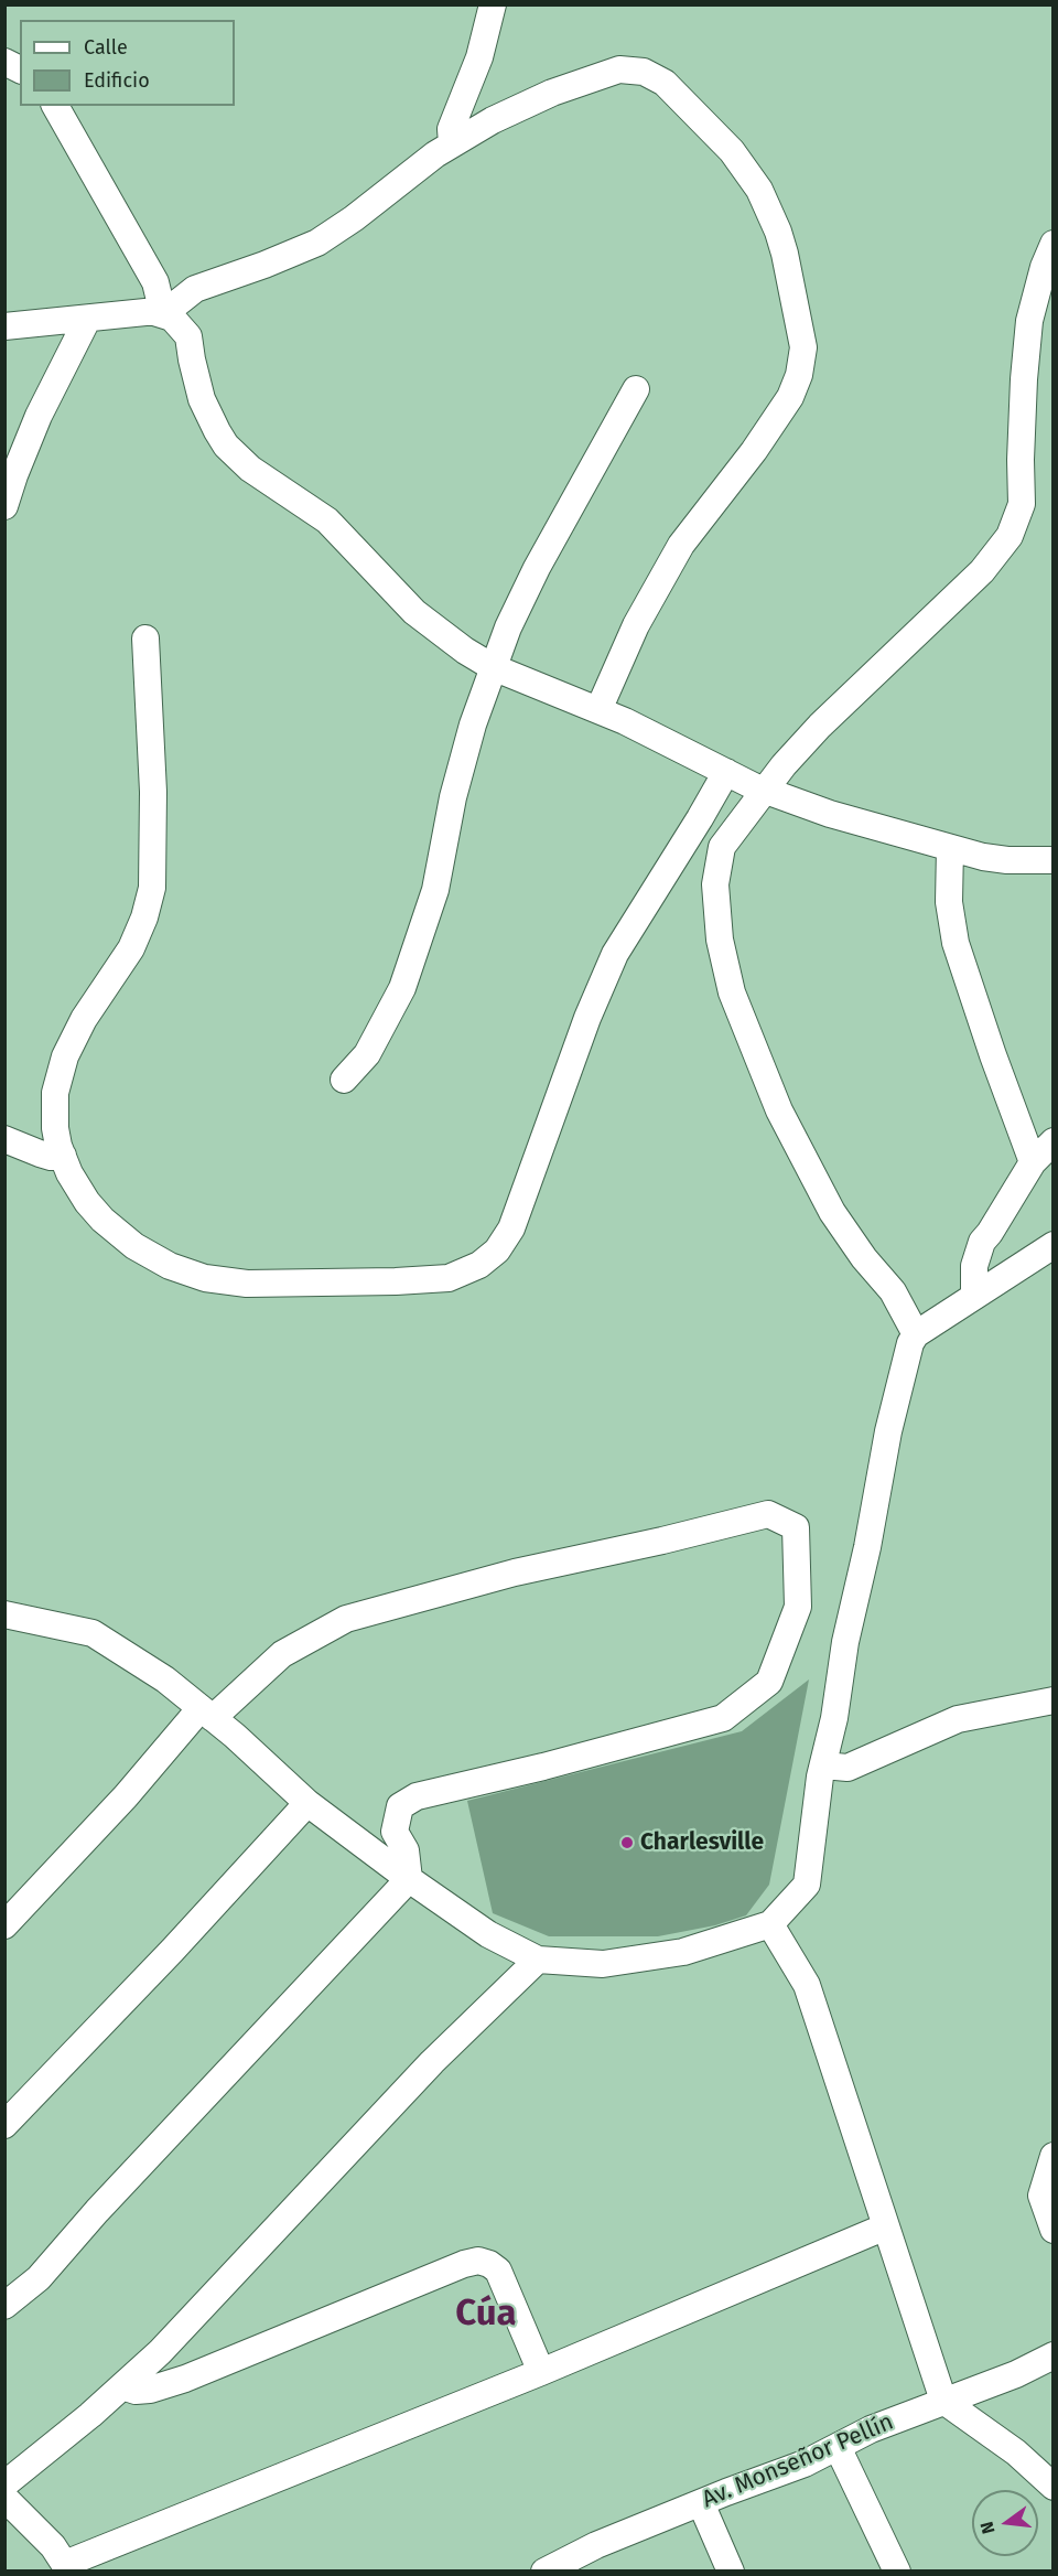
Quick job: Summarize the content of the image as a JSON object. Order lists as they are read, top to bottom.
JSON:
{
  "streets": {
    "street": ["Av. Monseñor Pellín"]
  },
  "districts": ["Cúa"],
  "places": ["Charlesville"],
  "legend": ["Calle", "Edificio"],
  "north": "left"
}
